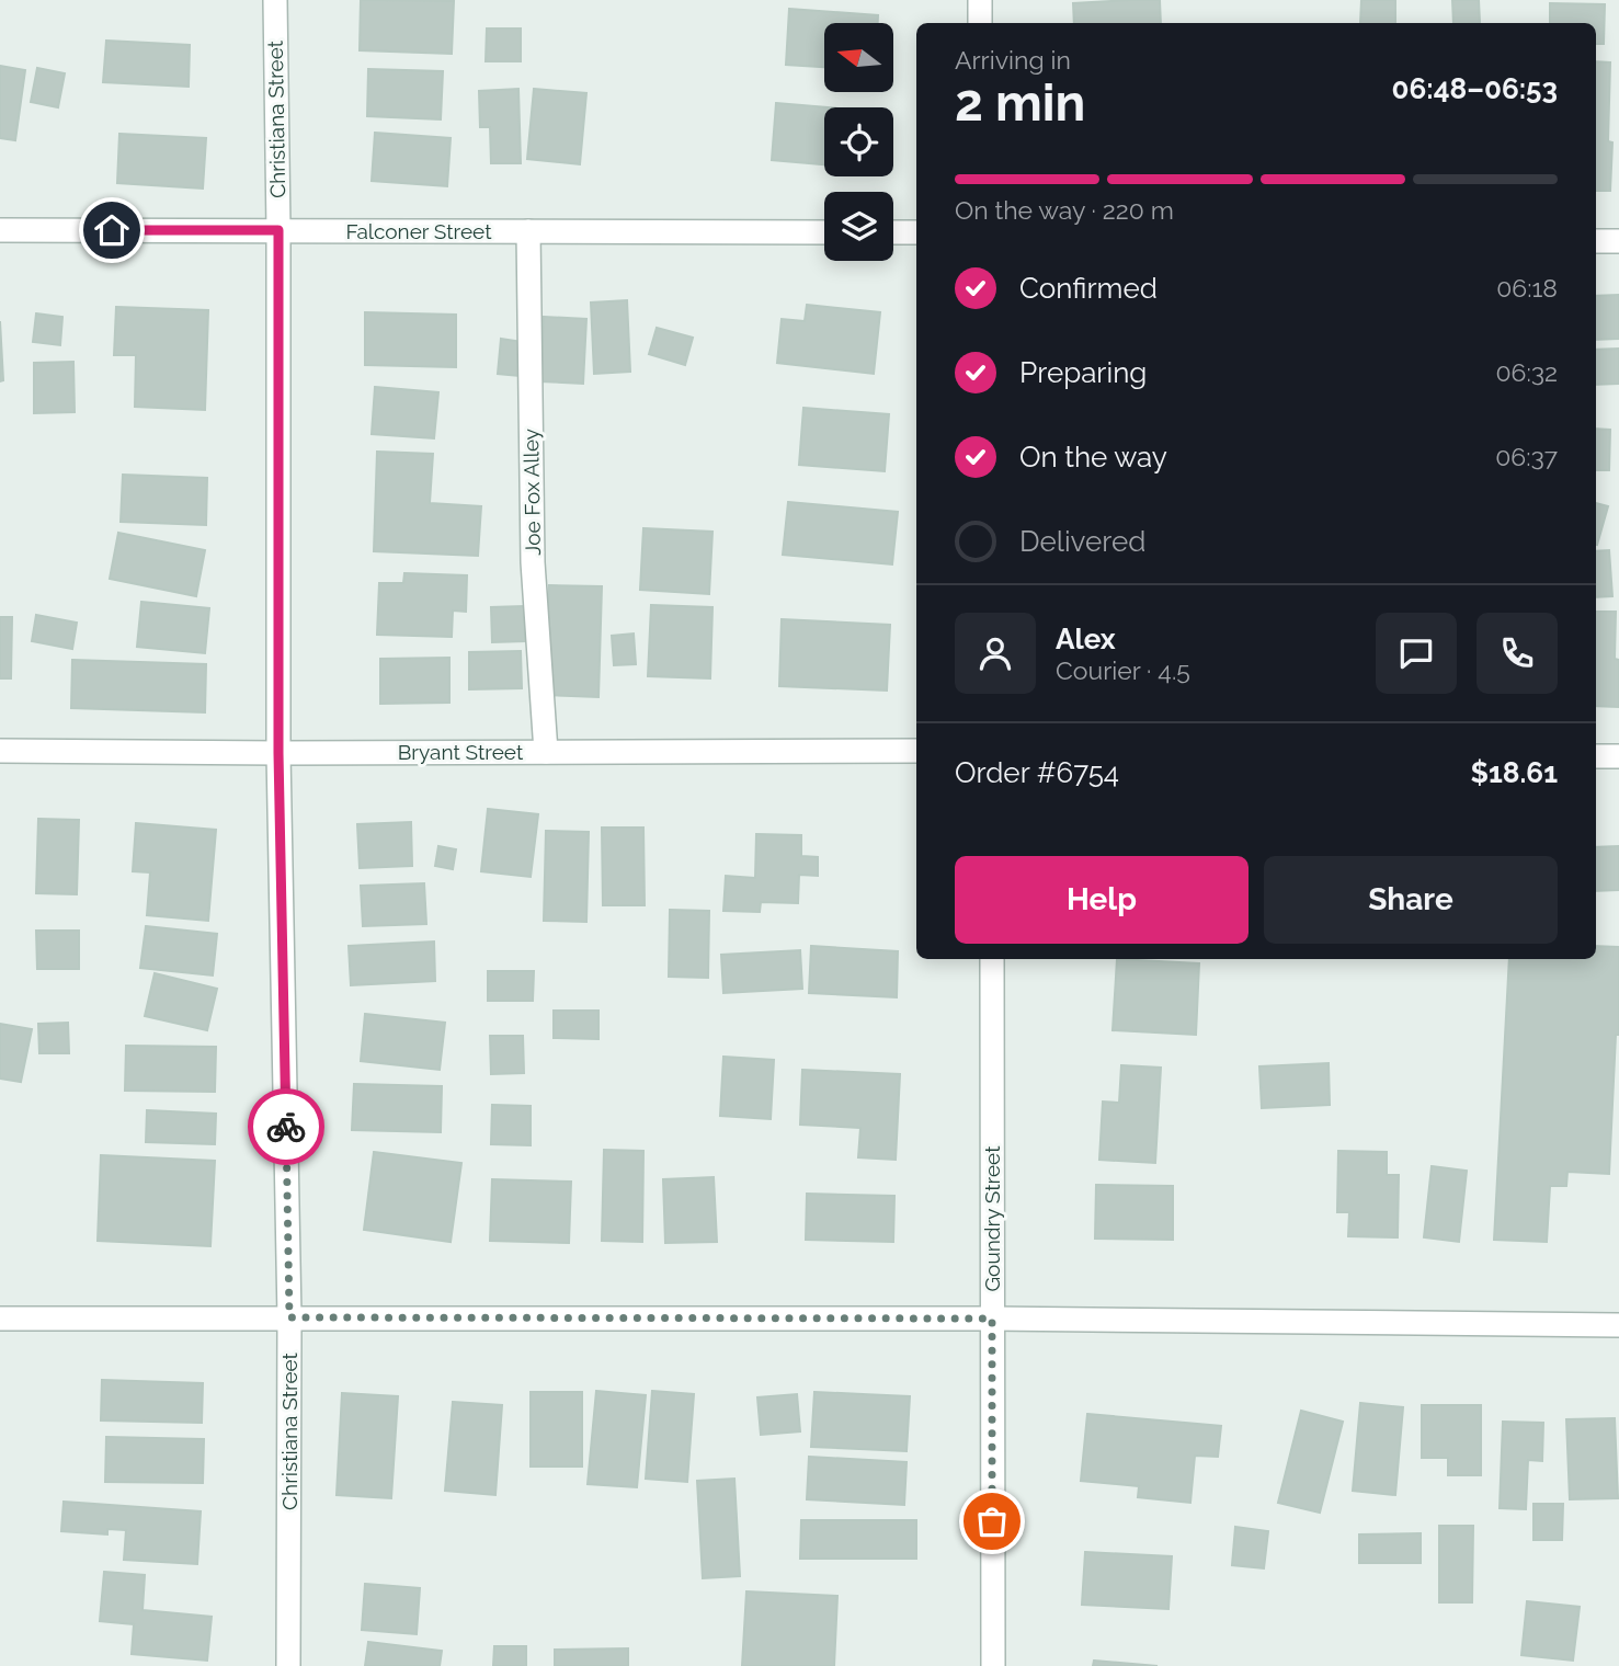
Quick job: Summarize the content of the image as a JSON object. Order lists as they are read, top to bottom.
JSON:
{
  "streets": {
    "street": [
      "Christiana Street",
      "Falconer Street",
      "Joe Fox Alley",
      "Bryant Street",
      "Goundry Street"
    ]
  },
  "crossings": [
    ["Christiana Street", "Falconer Street"],
    ["Christiana Street", "Bryant Street"],
    ["Falconer Street", "Joe Fox Alley"],
    ["Joe Fox Alley", "Bryant Street"]
  ],
  "north": "left",
  "page": {
    "heading": ["2 min", "Arriving in", "06:48–06:53"],
    "panel": [
      "Alex",
      "Courier · 4.5",
      "Order #6754",
      "$18.61"
    ],
    "bar": "On the way · 220 m",
    "list": [
      ["Confirmed", "06:18"],
      ["Preparing", "06:32"],
      ["On the way", "06:37"],
      "Delivered"
    ],
    "buttons": ["Help", "Share"]
  }
}
